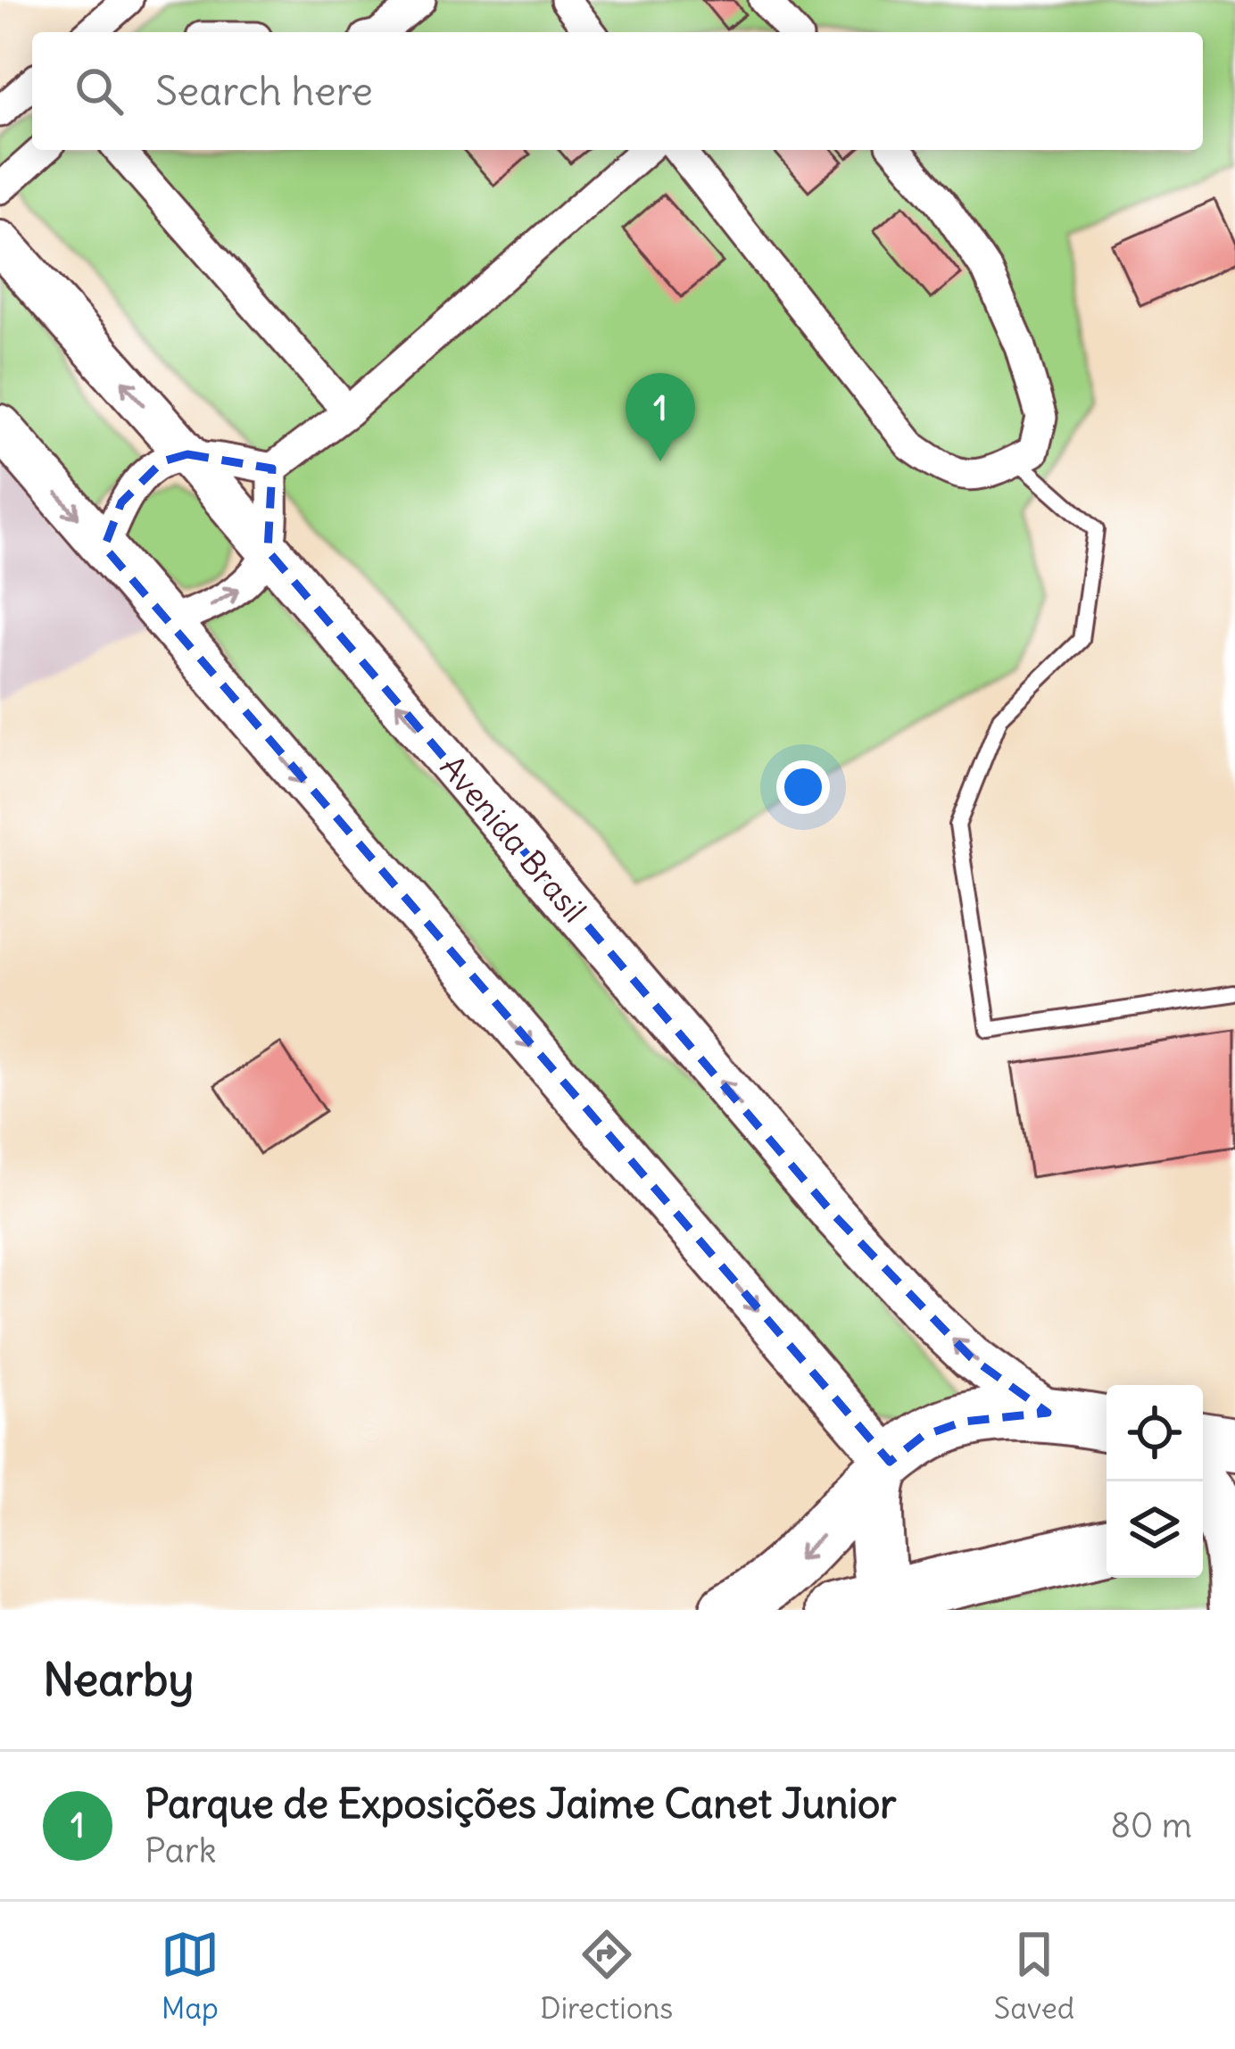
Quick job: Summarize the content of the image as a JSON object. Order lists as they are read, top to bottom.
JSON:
{
  "streets": {
    "main road": ["Avenida Brasil"]
  },
  "page": {
    "search": "Search here",
    "pins": "1",
    "heading": "Nearby",
    "list": [
      {
        "mark": "1",
        "name": "Parque de Exposições Jaime Canet Junior",
        "note": "Park",
        "value": "80 m"
      }
    ],
    "nav": ["Map", "Directions", "Saved"]
  }
}
